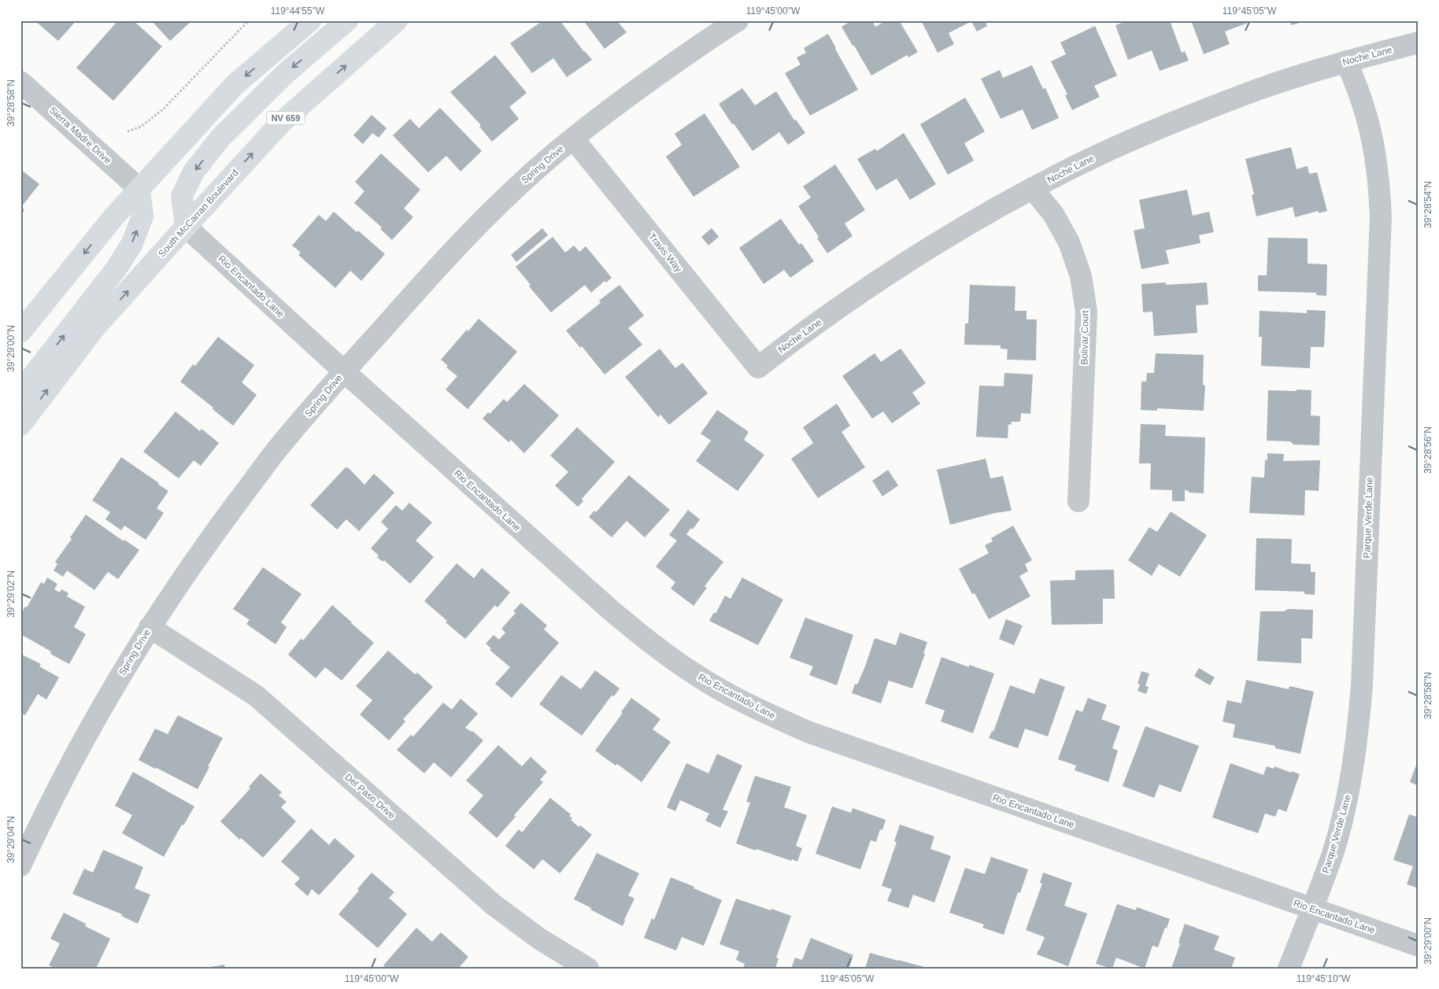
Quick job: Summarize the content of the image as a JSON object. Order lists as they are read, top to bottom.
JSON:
{
  "streets": {
    "main road": ["NV 659", "South McCarran Boulevard"],
    "street": [
      "Noche Lane",
      "Sierra Madre Drive",
      "Spring Drive",
      "Travis Way",
      "Rio Encantado Lane",
      "Bolivar Court",
      "Parque Verde Lane",
      "Del Paso Drive"
    ]
  },
  "crossings": [
    ["Noche Lane", "Travis Way"],
    ["Noche Lane", "Bolivar Court"],
    ["Noche Lane", "Parque Verde Lane"],
    ["Spring Drive", "Travis Way"],
    ["Spring Drive", "Rio Encantado Lane"],
    ["Spring Drive", "Del Paso Drive"],
    ["South McCarran Boulevard", "Rio Encantado Lane"],
    ["Rio Encantado Lane", "Parque Verde Lane"]
  ],
  "coordinates": [
    "119°44'55\"W",
    "119°45'00\"W",
    "119°45'05\"W",
    "39°28'58\"N",
    "39°28'54\"N",
    "39°29'00\"N",
    "39°28'56\"N",
    "39°29'02\"N",
    "39°29'04\"N",
    "119°45'10\"W"
  ]
}
